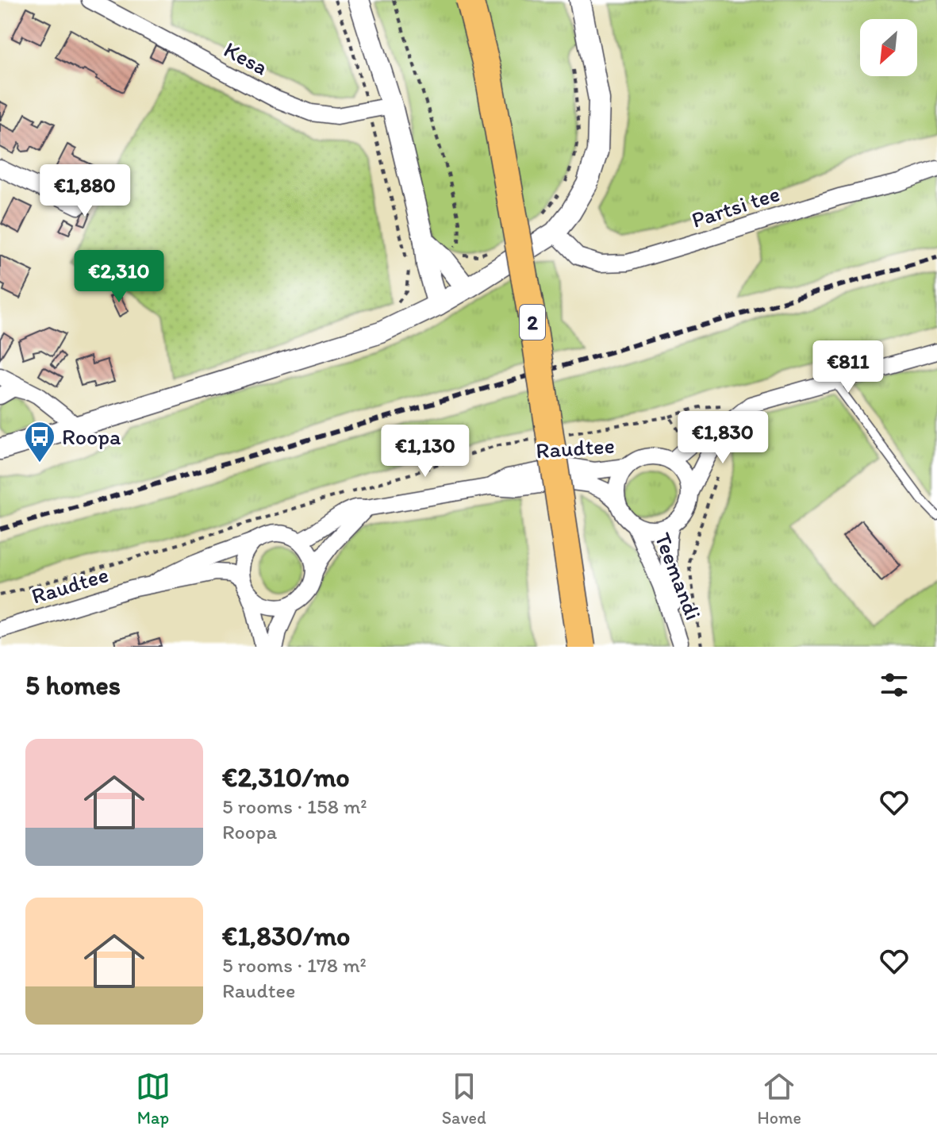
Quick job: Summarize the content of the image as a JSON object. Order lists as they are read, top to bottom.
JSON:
{
  "streets": {
    "highway": ["2"],
    "street": [
      "Kesa",
      "Partsi tee",
      "Raudtee",
      "Teemandi"
    ]
  },
  "crossings": [
    ["Raudtee", "Teemandi"]
  ],
  "places": {
    "bus stop": ["Roopa"]
  },
  "north": "bottom left",
  "page": {
    "price": [
      "€1,880",
      "€2,310",
      "€811",
      "€1,830",
      "€1,130"
    ],
    "heading": "5 homes",
    "list": [
      {
        "name": "€2,310/mo",
        "note": "5 rooms · 158 m² · Roopa"
      },
      {
        "name": "€1,830/mo",
        "note": "5 rooms · 178 m² · Raudtee"
      }
    ],
    "tabs": ["Map", "Saved", "Home"]
  }
}
